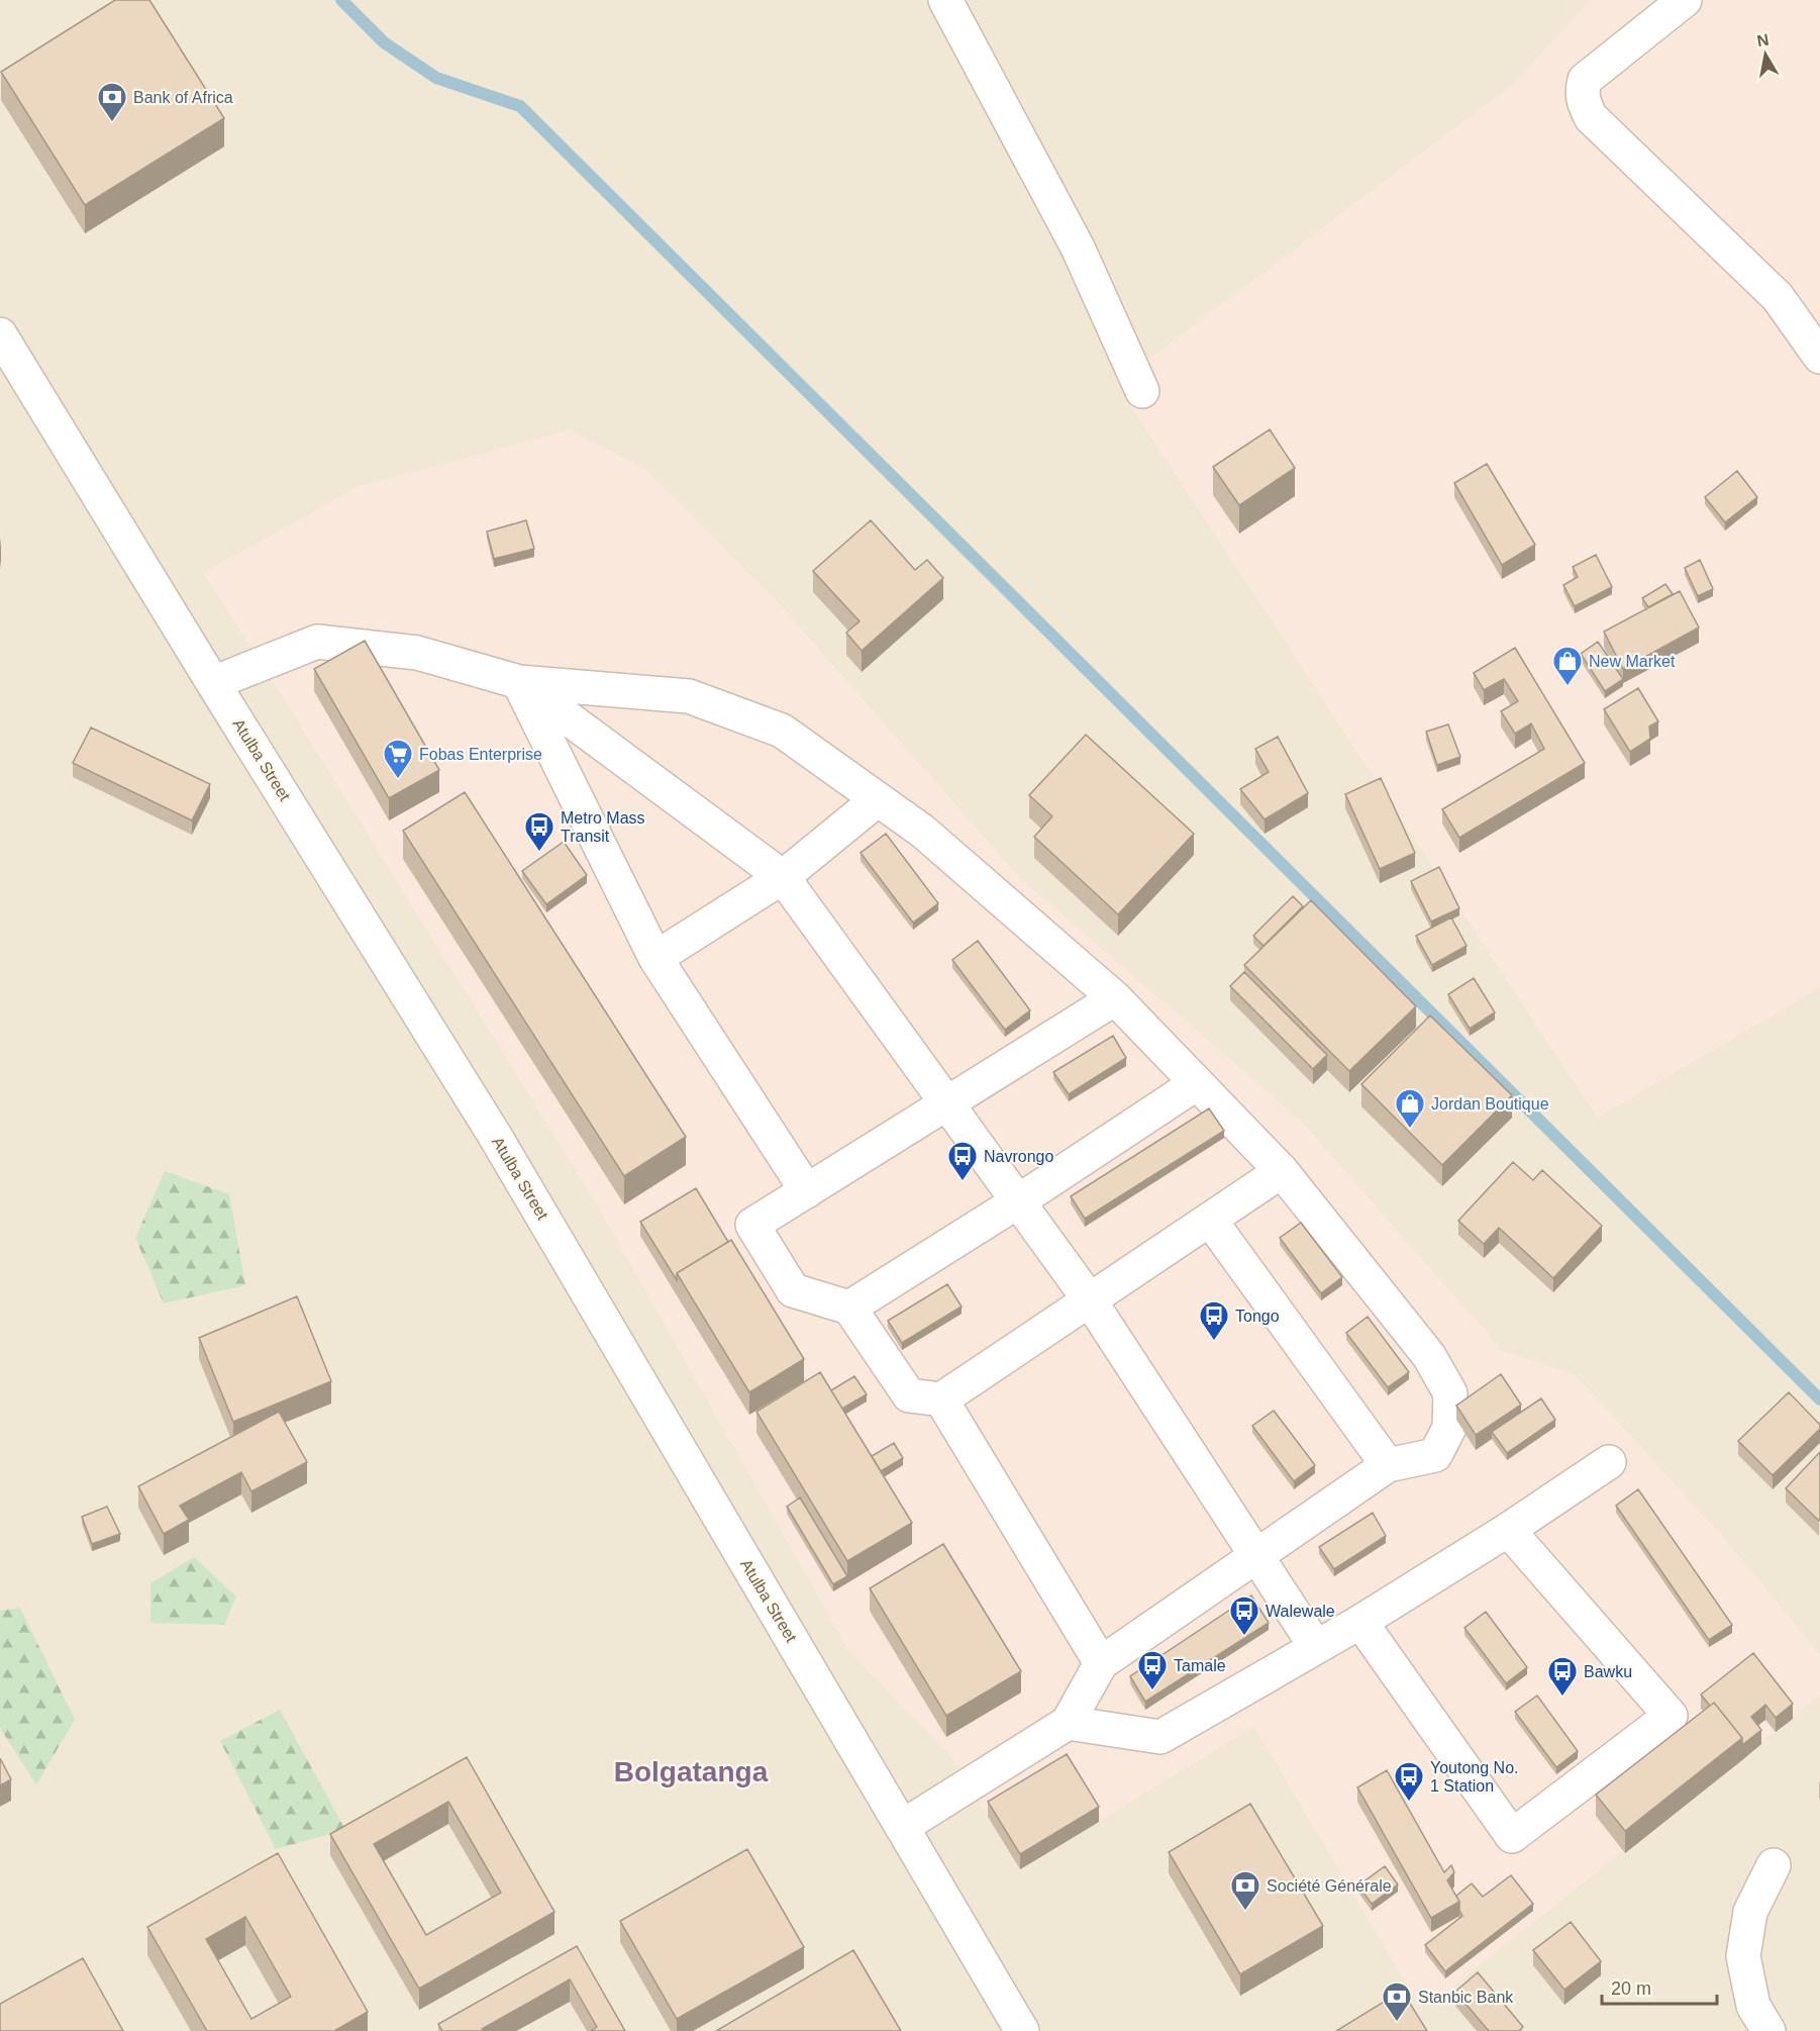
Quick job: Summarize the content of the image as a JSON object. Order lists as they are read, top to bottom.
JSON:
{
  "streets": {
    "street": ["Atulba Street"]
  },
  "districts": ["Bolgatanga"],
  "places": {
    "bank": ["Bank of Africa", "Société Générale", "Stanbic Bank"],
    "shop": ["New Market", "Jordan Boutique"],
    "supermarket": ["Fobas Enterprise"],
    "bus stop": [
      "Metro Mass Transit",
      "Navrongo",
      "Tongo",
      "Walewale",
      "Tamale",
      "Bawku",
      "Youtong No. 1 Station"
    ]
  },
  "scale_bar": "20 m",
  "north": "top"
}
